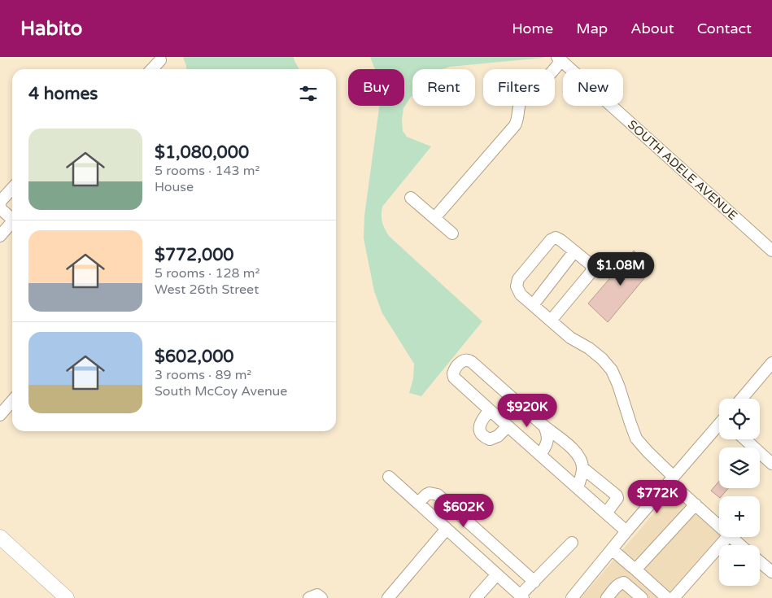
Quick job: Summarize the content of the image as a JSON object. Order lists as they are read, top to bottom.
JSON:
{
  "streets": {
    "street": ["SOUTH ADELE AVENUE"]
  },
  "page": {
    "header": "Habito",
    "nav": [
      "Home",
      "Map",
      "About",
      "Contact"
    ],
    "chip": [
      "Buy",
      "Rent",
      "Filters",
      "New"
    ],
    "heading": "4 homes",
    "list": [
      {
        "name": "$1,080,000",
        "note": "5 rooms · 143 m² · House"
      },
      {
        "name": "$772,000",
        "note": "5 rooms · 128 m² · West 26th Street"
      },
      {
        "name": "$602,000",
        "note": "3 rooms · 89 m² · South McCoy Avenue"
      }
    ],
    "price": [
      "$1.08M",
      "$920K",
      "$772K",
      "$602K"
    ],
    "map_buttons": ["+", "−"]
  }
}
